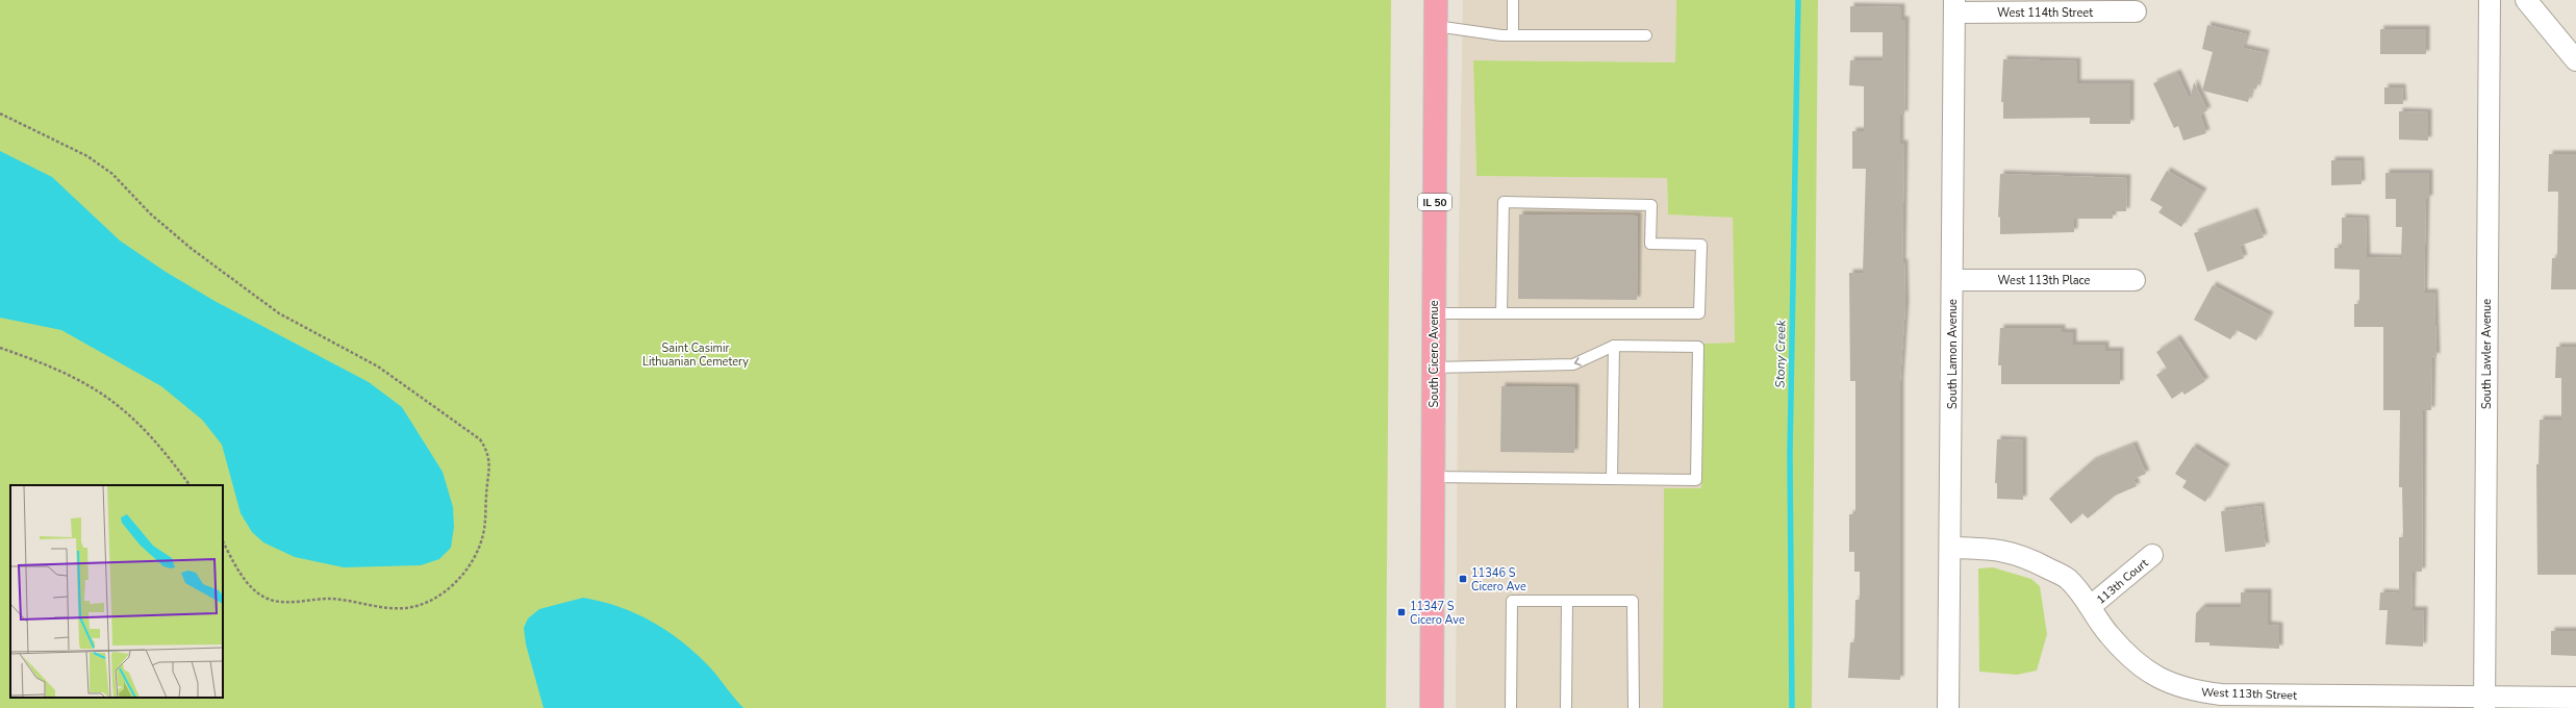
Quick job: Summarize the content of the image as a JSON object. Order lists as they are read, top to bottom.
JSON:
{
  "streets": {
    "main road": ["IL 50", "South Cicero Avenue"],
    "street": [
      "West 114th Street",
      "West 113th Place",
      "South Lamon Avenue",
      "South Lawler Avenue",
      "113th Court",
      "West 113th Street"
    ]
  },
  "crossings": [
    ["West 114th Street", "South Lamon Avenue"],
    ["West 113th Place", "South Lamon Avenue"],
    ["South Lamon Avenue", "West 113th Street"],
    ["South Lawler Avenue", "West 113th Street"],
    ["113th Court", "West 113th Street"]
  ],
  "water": ["Stony Creek"],
  "parks": ["Saint Casimir Lithuanian Cemetery"],
  "places": {
    "transit": ["11346 S Cicero Ave", "11347 S Cicero Ave"]
  }
}
